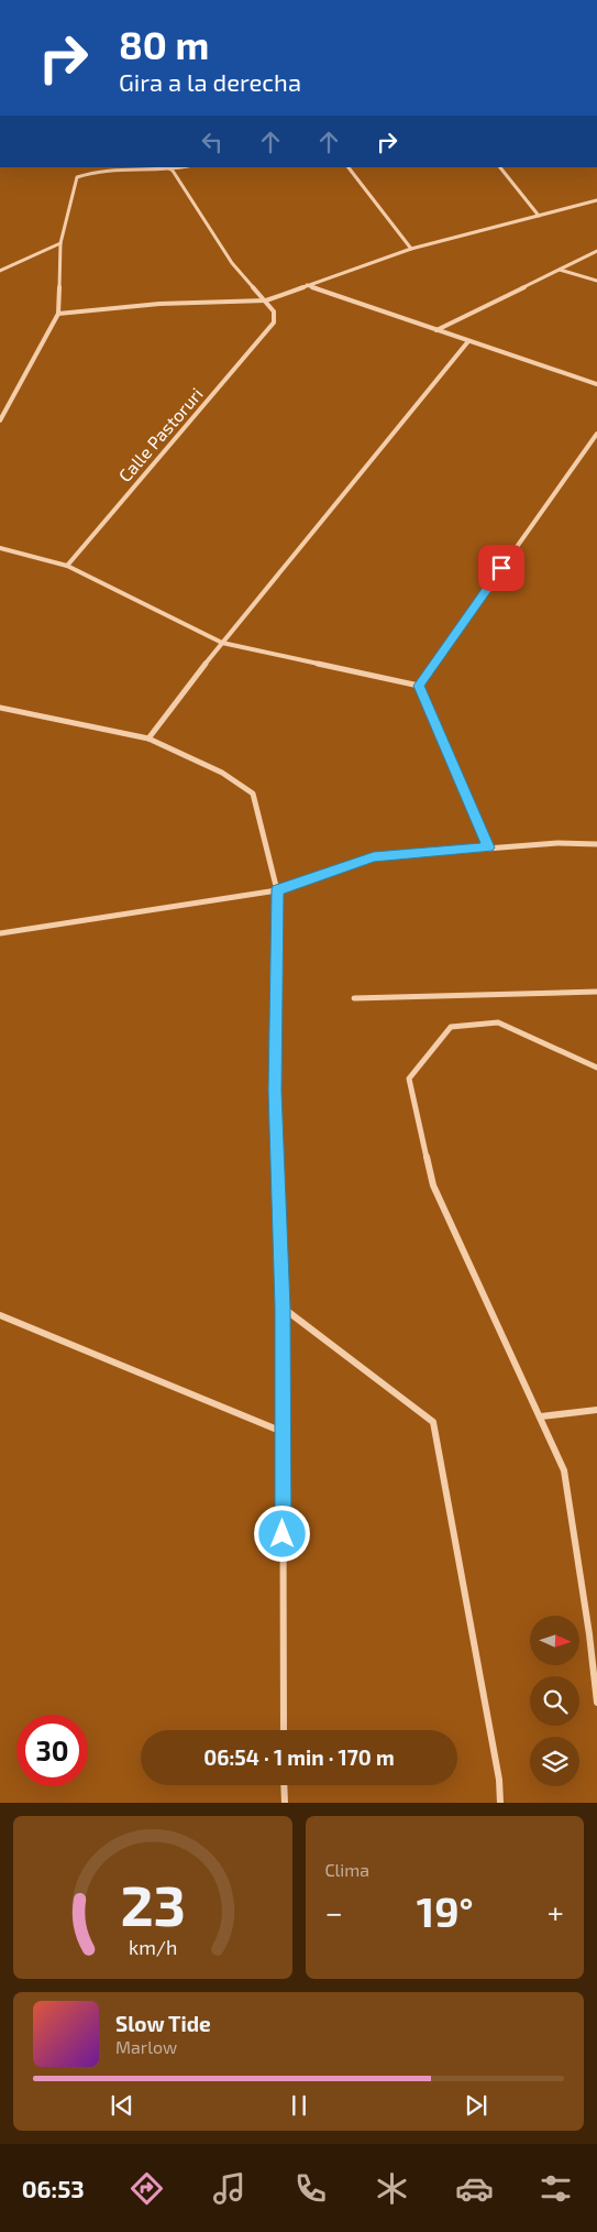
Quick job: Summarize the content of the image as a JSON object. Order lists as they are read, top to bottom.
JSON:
{
  "streets": {
    "street": ["Calle Pastoruri"]
  },
  "north": "right",
  "page": {
    "turn": ["80 m", "Gira a la derecha"],
    "limit": "30",
    "trip": "06:54 · 1 min · 170 m",
    "tile": "Clima",
    "heat": ["−", "19°", "+"],
    "song": ["Slow Tide", "Marlow"],
    "tabs": "06:53",
    "gauge": ["23", "km/h"]
  }
}
